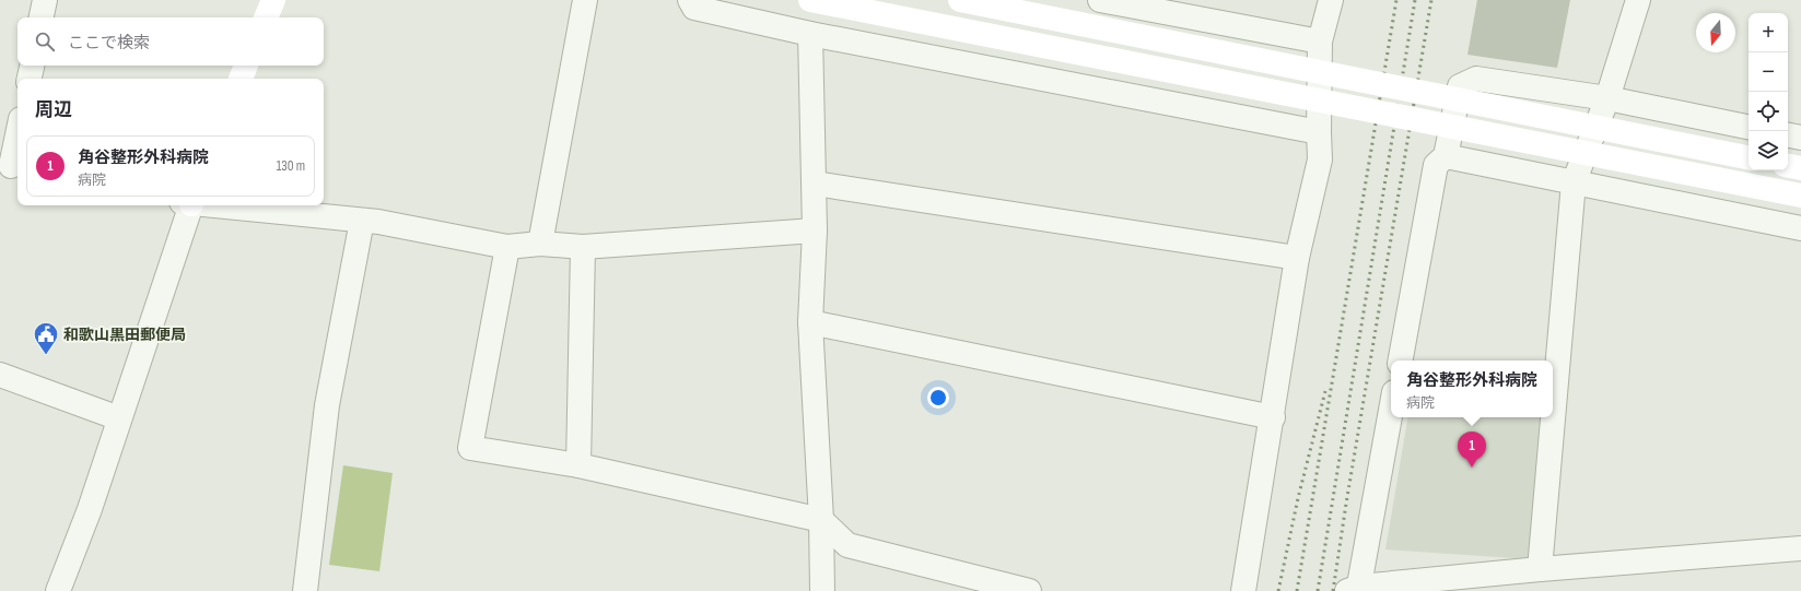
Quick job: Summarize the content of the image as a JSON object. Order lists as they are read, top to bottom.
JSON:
{
  "places": {
    "public building": ["和歌山黒田郵便局"]
  },
  "north": "bottom",
  "page": {
    "map_buttons": ["+", "−"],
    "search": "ここで検索",
    "heading": "周辺",
    "list": [
      {
        "mark": "1",
        "name": "角谷整形外科病院",
        "note": "病院",
        "value": "130 m"
      }
    ],
    "popup": ["角谷整形外科病院", "病院"],
    "pins": "1"
  }
}
